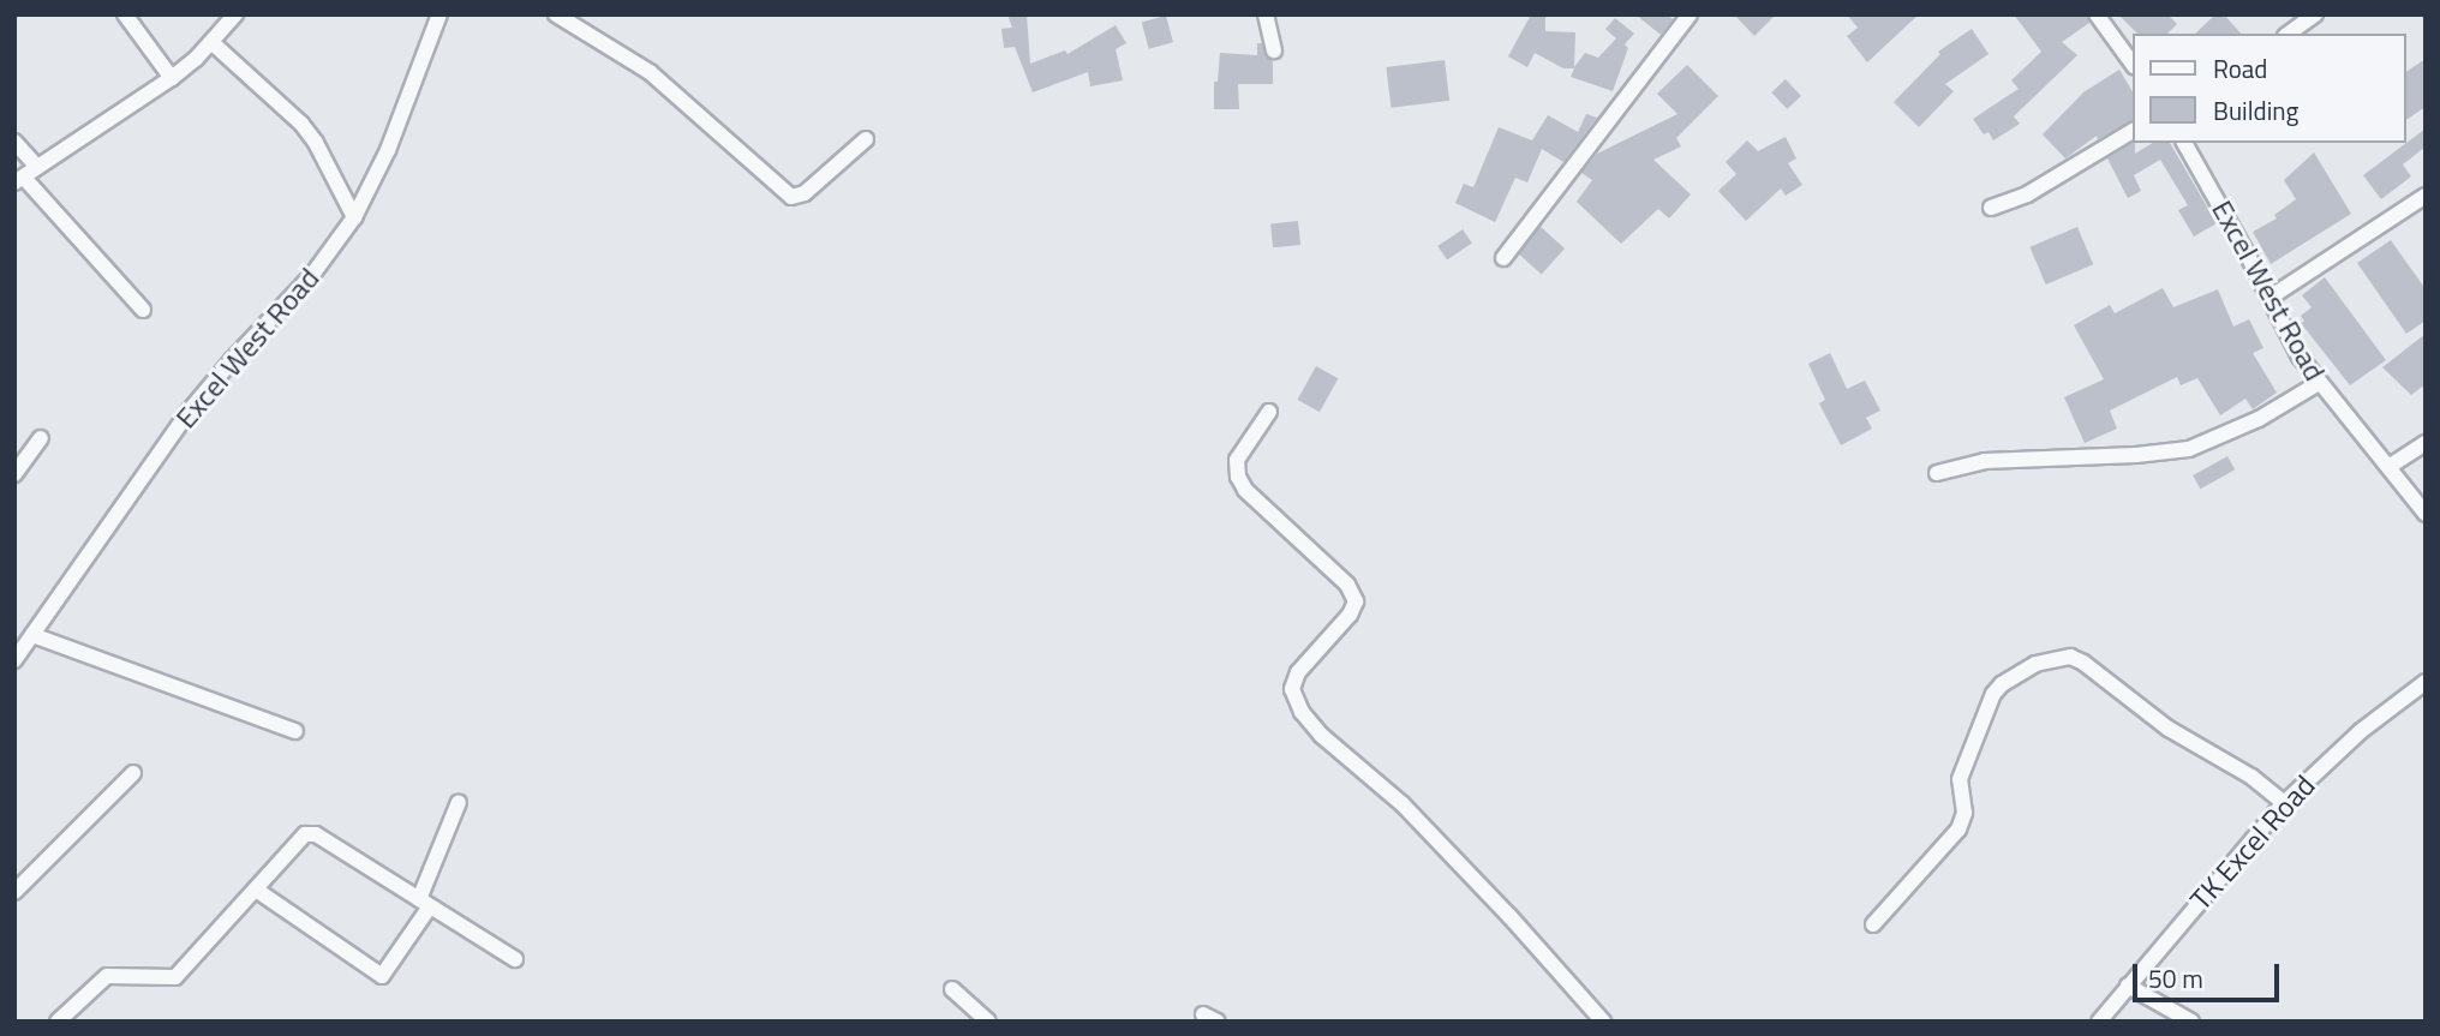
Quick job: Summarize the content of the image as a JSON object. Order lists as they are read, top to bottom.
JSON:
{
  "streets": {
    "street": ["Excel West Road", "TK Excel Road"]
  },
  "legend": ["Road", "Building"],
  "scale_bar": "50 m"
}
